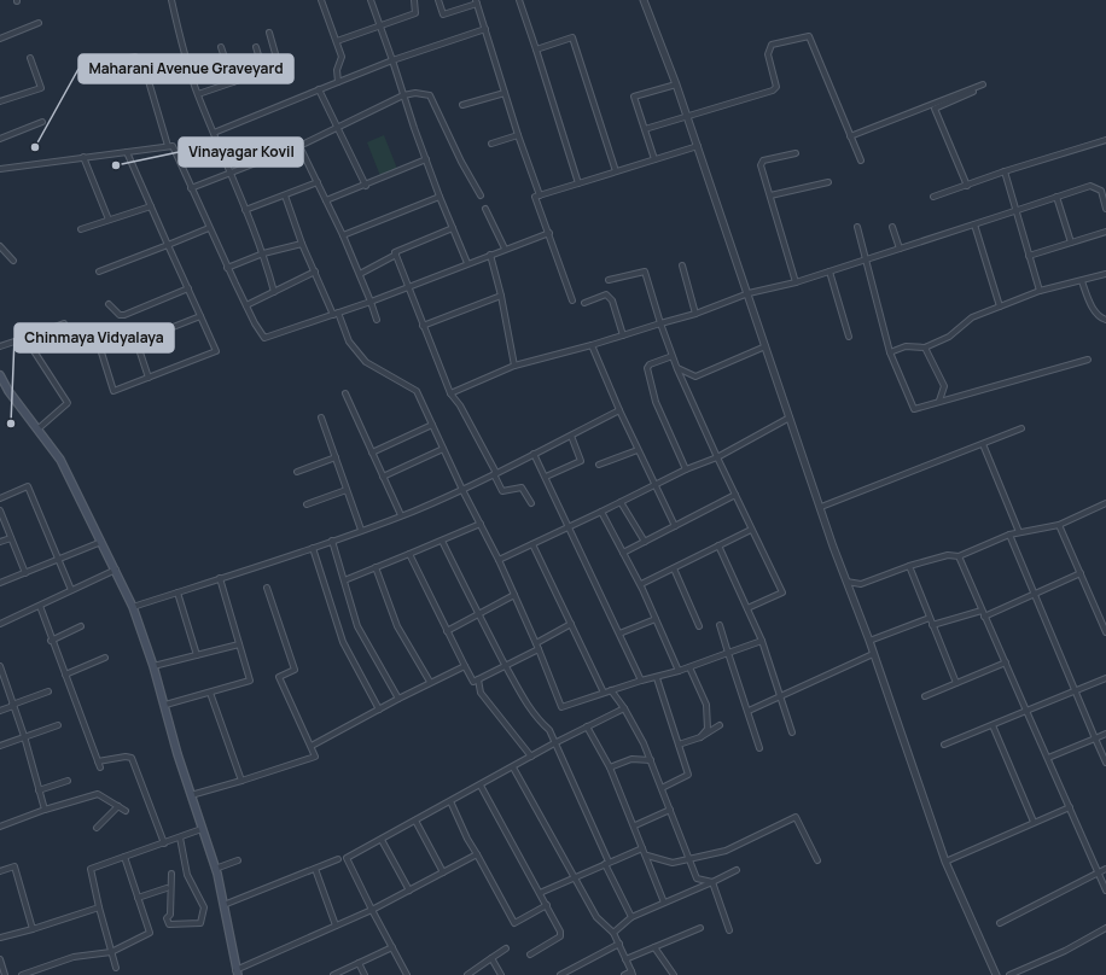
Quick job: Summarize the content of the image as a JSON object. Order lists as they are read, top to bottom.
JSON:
{
  "places": ["Maharani Avenue Graveyard", "Vinayagar Kovil", "Chinmaya Vidyalaya"]
}
